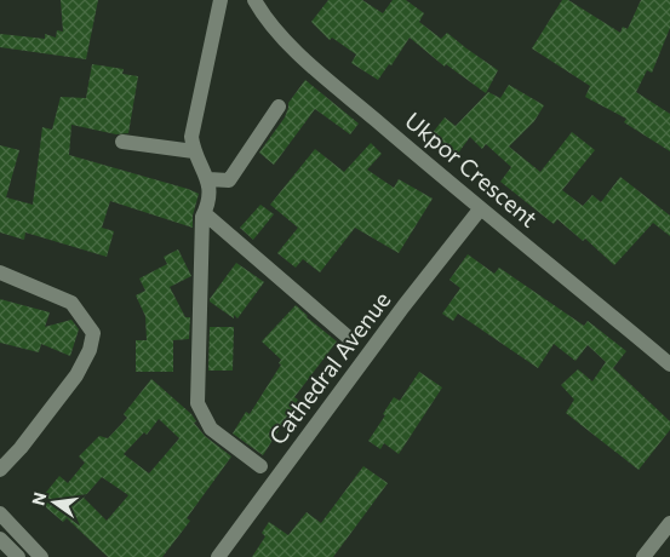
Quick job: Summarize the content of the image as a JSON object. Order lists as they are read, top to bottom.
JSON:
{
  "streets": {
    "street": ["Ukpor Crescent", "Cathedral Avenue"]
  },
  "crossings": [
    ["Ukpor Crescent", "Cathedral Avenue"]
  ],
  "north": "left"
}
